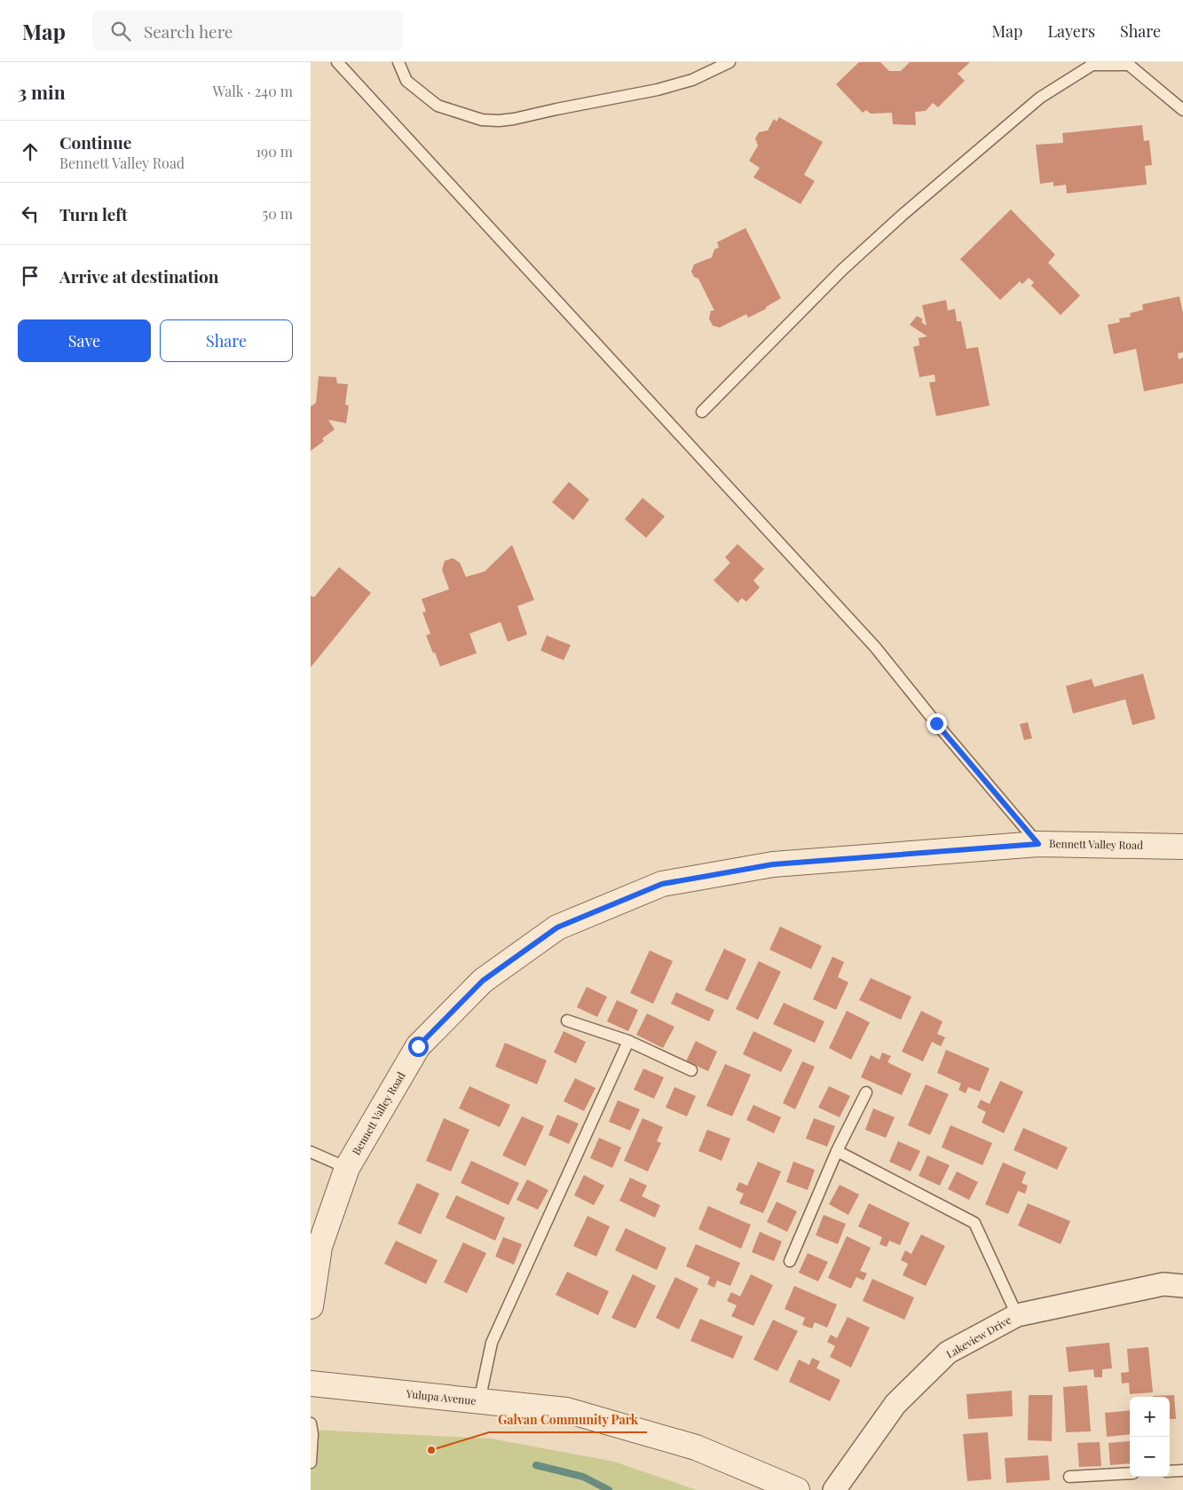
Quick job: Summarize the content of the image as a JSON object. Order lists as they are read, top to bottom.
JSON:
{
  "streets": {
    "street": ["Bennett Valley Road", "Lakeview Drive", "Yulupa Avenue"]
  },
  "places": ["Galvan Community Park"],
  "page": {
    "header": "Map",
    "search": "Search here",
    "nav": ["Map", "Layers", "Share"],
    "heading": ["3 min", "Walk · 240 m"],
    "list": [
      ["Continue", "Bennett Valley Road", "190 m"],
      ["Turn left", "50 m"],
      "Arrive at destination"
    ],
    "buttons": ["Save", "Share"],
    "map_buttons": ["+", "−"]
  }
}
